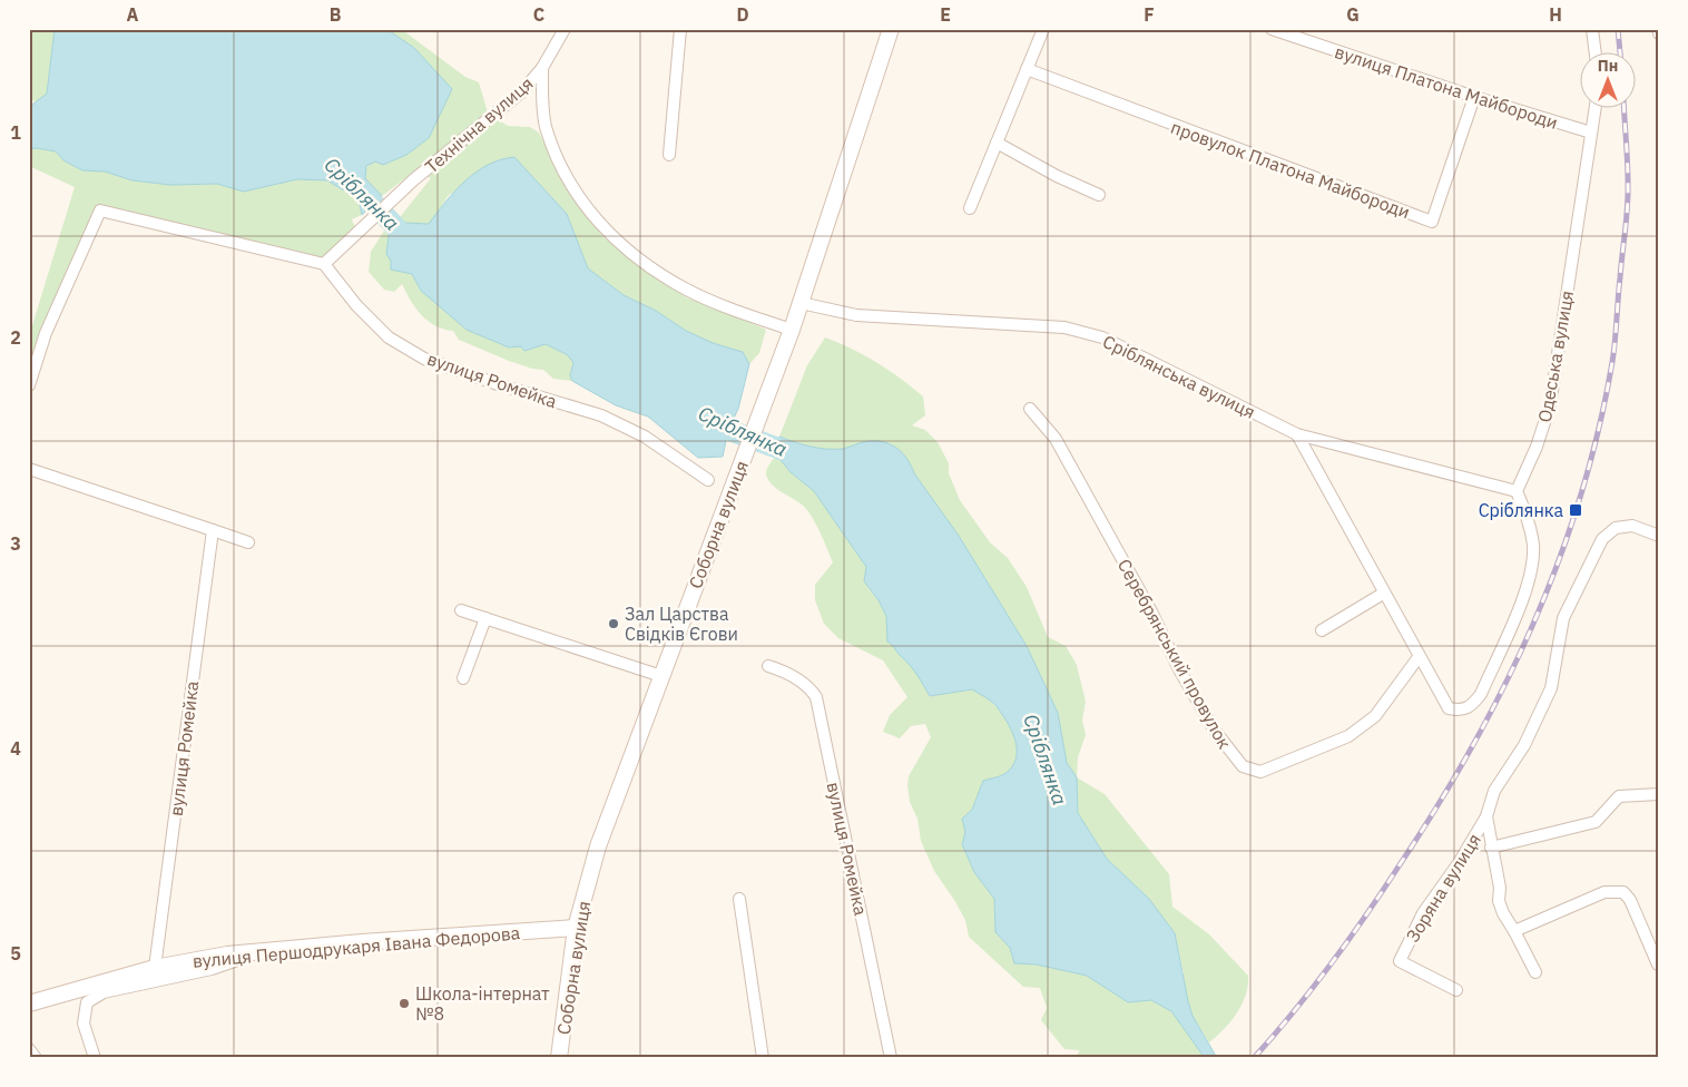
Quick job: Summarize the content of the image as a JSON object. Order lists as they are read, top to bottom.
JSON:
{
  "streets": {
    "main road": ["Соборна вулиця", "вулиця Першодрукаря Івана Федорова"],
    "street": [
      "вулиця Платона Майбороди",
      "Технічна вулиця",
      "провулок Платона Майбороди",
      "Одеська вулиця",
      "Сріблянська вулиця",
      "вулиця Ромейка",
      "Серебрянський провулок",
      "Зоряна вулиця"
    ]
  },
  "crossings": [
    ["вулиця Платона Майбороди", "провулок Платона Майбороди"],
    ["вулиця Платона Майбороди", "Одеська вулиця"],
    ["Технічна вулиця", "вулиця Ромейка"],
    ["Технічна вулиця", "Соборна вулиця"],
    ["Одеська вулиця", "Сріблянська вулиця"],
    ["Сріблянська вулиця", "Соборна вулиця"],
    ["вулиця Ромейка", "вулиця Першодрукаря Івана Федорова"],
    ["Соборна вулиця", "вулиця Першодрукаря Івана Федорова"]
  ],
  "water": ["Сріблянка"],
  "places": {
    "transit": ["Сріблянка"],
    "other": ["Зал Царства Свідків Єгови", "Школа-інтернат №8"]
  },
  "north": "top",
  "grid": {
    "columns": [
      "A",
      "B",
      "C",
      "D",
      "E",
      "F",
      "G",
      "H"
    ],
    "rows": [
      "1",
      "2",
      "3",
      "4",
      "5"
    ]
  }
}
